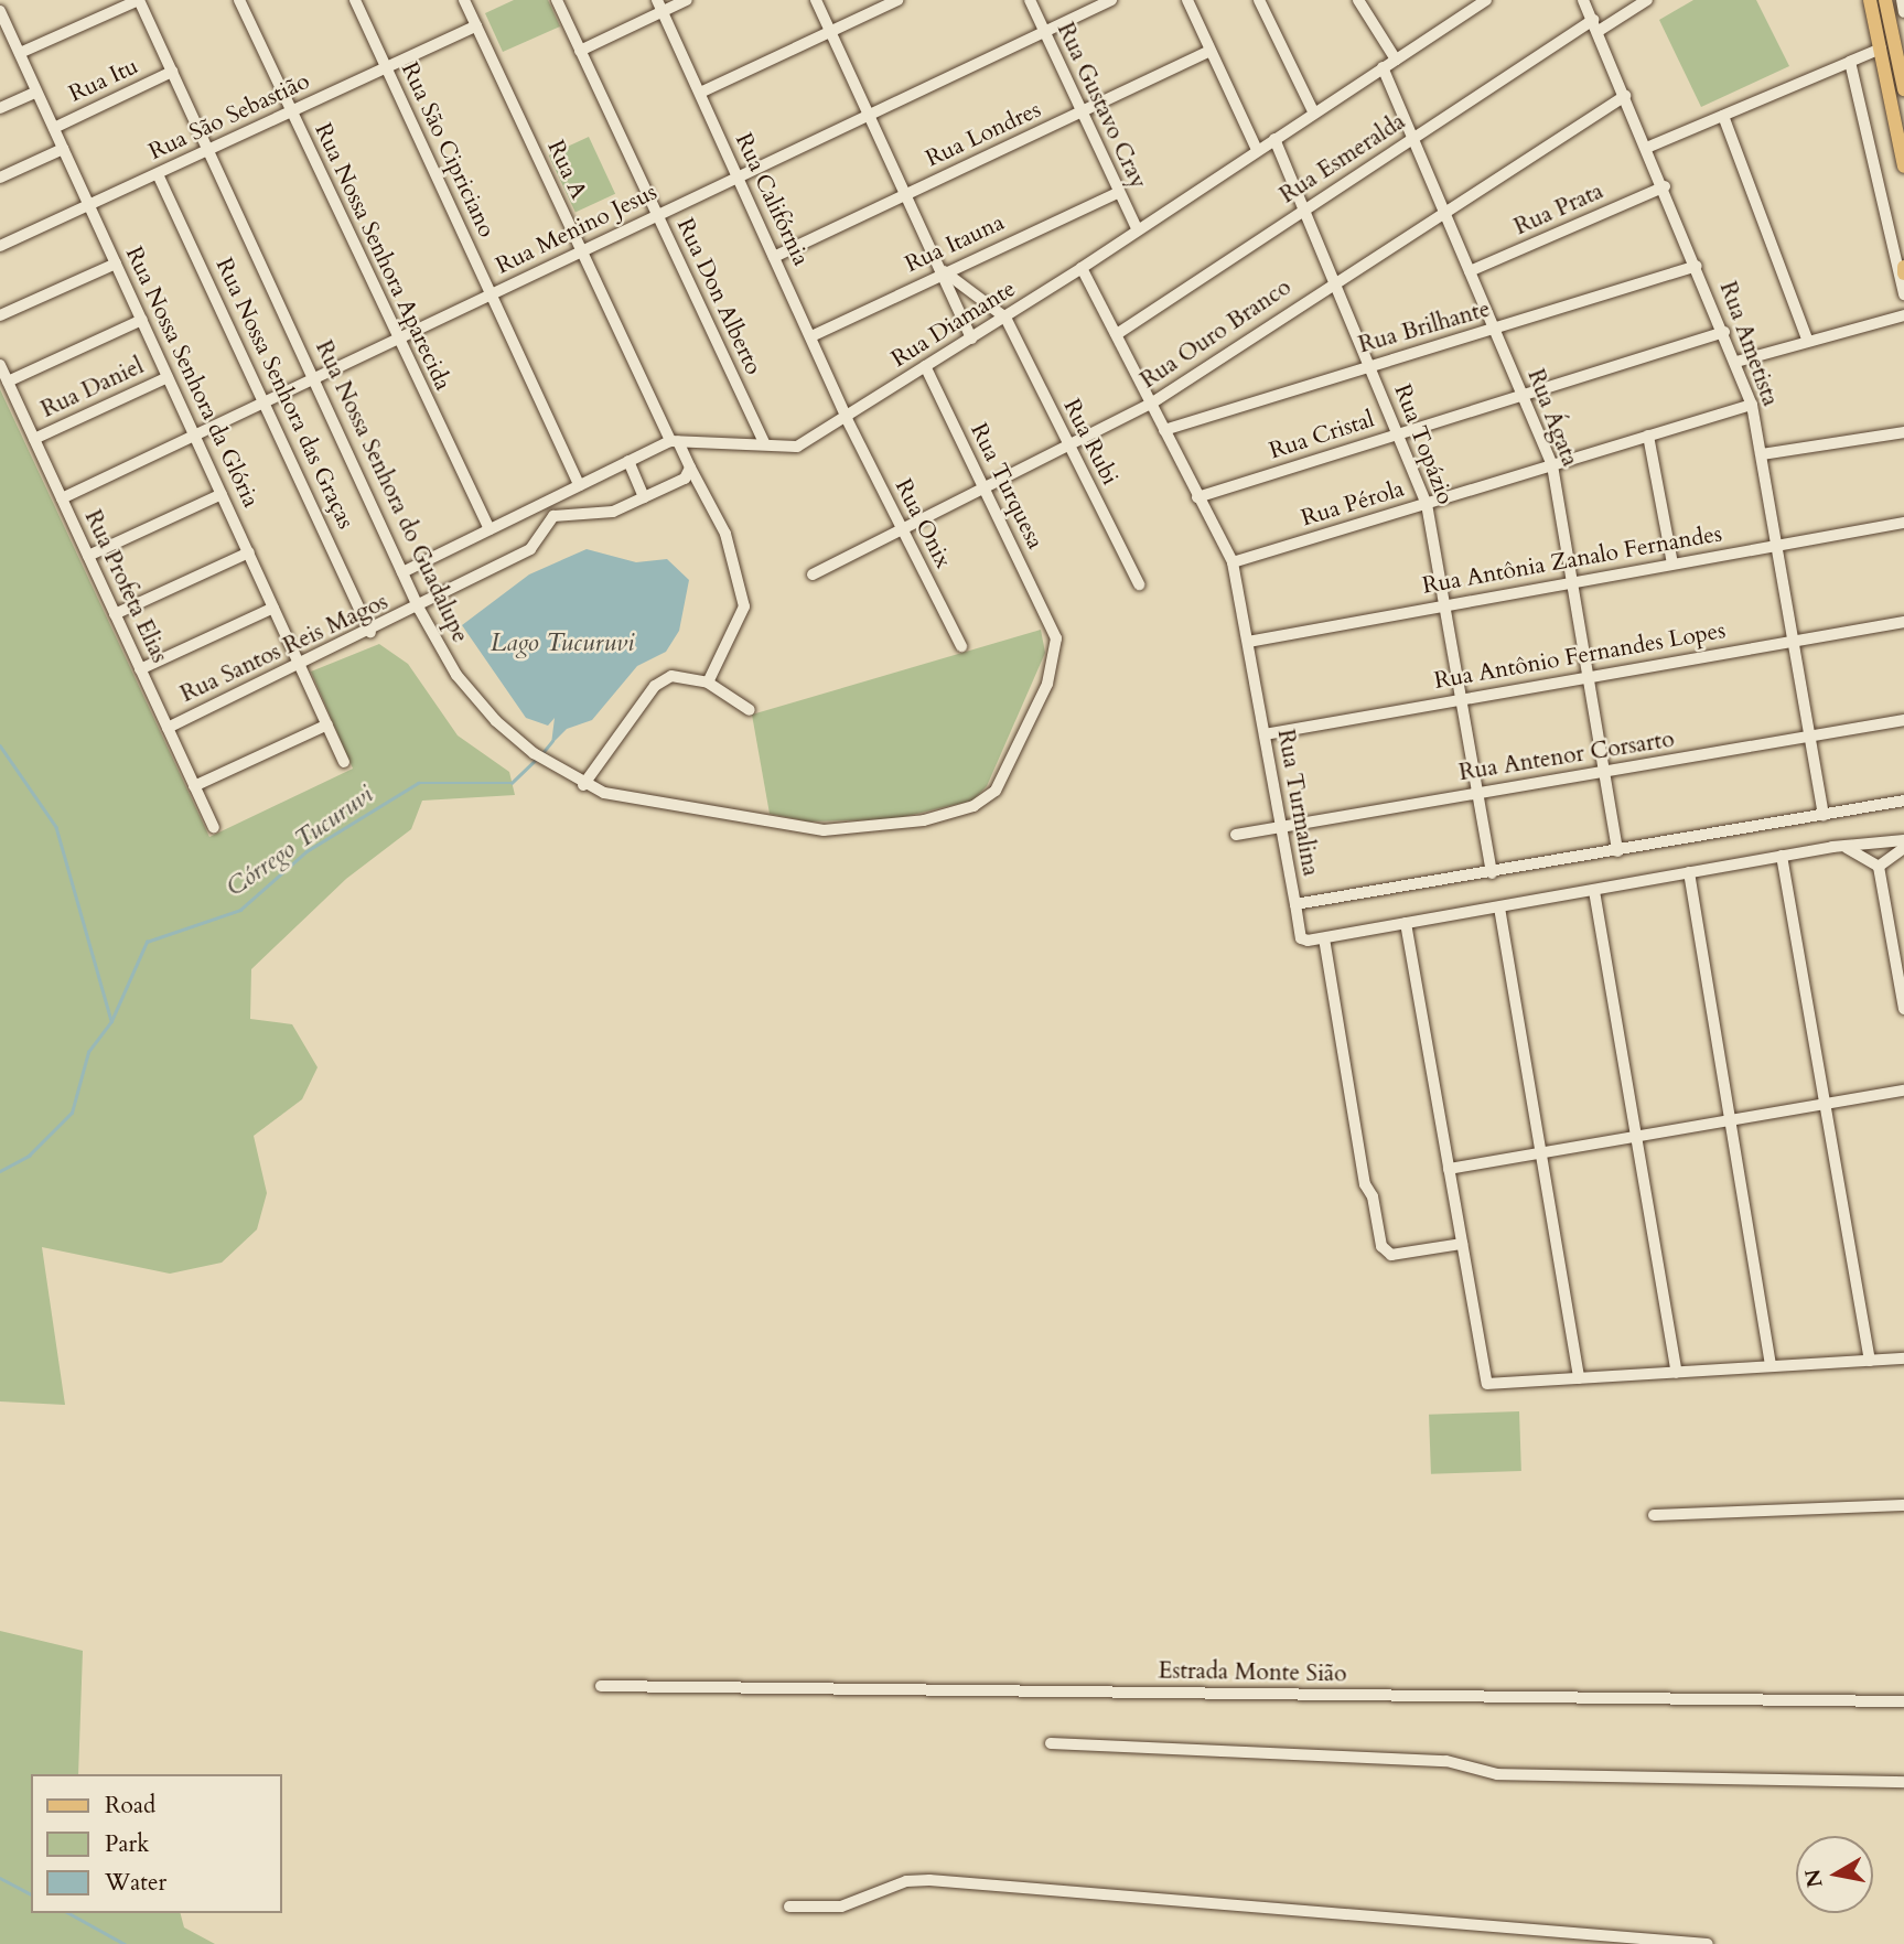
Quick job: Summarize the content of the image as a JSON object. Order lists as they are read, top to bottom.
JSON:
{
  "streets": {
    "street": [
      "Rua Itu",
      "Rua Gustavo Cray",
      "Rua São Sebastião",
      "Rua Londres",
      "Rua São Cipriciano",
      "Rua Esmeralda",
      "Rua A",
      "Rua Califórnia",
      "Rua Prata",
      "Rua Menino Jesus",
      "Rua Itauna",
      "Rua Nossa Senhora Aparecida",
      "Rua Don Alberto",
      "Rua Diamante",
      "Rua Brilhante",
      "Rua Ouro Branco",
      "Rua Ametista",
      "Rua Nossa Senhora da Glória",
      "Rua Daniel",
      "Rua Nossa Senhora das Graças",
      "Rua Ágata",
      "Rua Cristal",
      "Rua Rubi",
      "Rua Topázio",
      "Rua Turquesa",
      "Rua Nossa Senhora do Guadalupe",
      "Rua Pérola",
      "Rua Onix",
      "Rua Antônia Zanalo Fernandes",
      "Rua Profeta Elias",
      "Rua Santos Reis Magos",
      "Rua Antônio Fernandes Lopes",
      "Rua Antenor Corsarto",
      "Rua Turmalina",
      "Estrada Monte Sião"
    ]
  },
  "crossings": [
    ["Rua Itu", "Rua Nossa Senhora da Glória"],
    ["Rua Itu", "Rua Nossa Senhora do Guadalupe"],
    ["Rua Gustavo Cray", "Rua Londres"],
    ["Rua Gustavo Cray", "Rua Menino Jesus"],
    ["Rua Gustavo Cray", "Rua Itauna"],
    ["Rua Gustavo Cray", "Rua Diamante"],
    ["Rua São Sebastião", "Rua São Cipriciano"],
    ["Rua São Sebastião", "Rua A"],
    ["Rua São Sebastião", "Rua Nossa Senhora Aparecida"],
    ["Rua São Sebastião", "Rua Nossa Senhora da Glória"],
    ["Rua São Sebastião", "Rua Nossa Senhora das Graças"],
    ["Rua São Sebastião", "Rua Nossa Senhora do Guadalupe"],
    ["Rua Londres", "Rua Califórnia"],
    ["Rua São Cipriciano", "Rua Menino Jesus"],
    ["Rua São Cipriciano", "Rua Diamante"],
    ["Rua Esmeralda", "Rua Ametista"],
    ["Rua Esmeralda", "Rua Ágata"],
    ["Rua Esmeralda", "Rua Topázio"],
    ["Rua Esmeralda", "Rua Turmalina"],
    ["Rua A", "Rua Menino Jesus"],
    ["Rua A", "Rua Diamante"],
    ["Rua Califórnia", "Rua Menino Jesus"],
    ["Rua Califórnia", "Rua Itauna"],
    ["Rua Califórnia", "Rua Diamante"],
    ["Rua Califórnia", "Rua Onix"],
    ["Rua Prata", "Rua Ametista"],
    ["Rua Prata", "Rua Ágata"],
    ["Rua Menino Jesus", "Rua Nossa Senhora Aparecida"],
    ["Rua Menino Jesus", "Rua Don Alberto"],
    ["Rua Menino Jesus", "Rua Nossa Senhora da Glória"],
    ["Rua Menino Jesus", "Rua Nossa Senhora das Graças"],
    ["Rua Menino Jesus", "Rua Nossa Senhora do Guadalupe"],
    ["Rua Menino Jesus", "Rua Profeta Elias"],
    ["Rua Nossa Senhora Aparecida", "Rua Diamante"],
    ["Rua Don Alberto", "Rua Diamante"],
    ["Rua Diamante", "Rua Ágata"],
    ["Rua Diamante", "Rua Rubi"],
    ["Rua Diamante", "Rua Topázio"],
    ["Rua Diamante", "Rua Turquesa"],
    ["Rua Diamante", "Rua Nossa Senhora do Guadalupe"],
    ["Rua Diamante", "Rua Onix"],
    ["Rua Diamante", "Rua Turmalina"],
    ["Rua Brilhante", "Rua Ametista"],
    ["Rua Brilhante", "Rua Ágata"],
    ["Rua Brilhante", "Rua Topázio"],
    ["Rua Brilhante", "Rua Turmalina"],
    ["Rua Ouro Branco", "Rua Ametista"],
    ["Rua Ouro Branco", "Rua Ágata"],
    ["Rua Ouro Branco", "Rua Rubi"],
    ["Rua Ouro Branco", "Rua Topázio"],
    ["Rua Ouro Branco", "Rua Turquesa"],
    ["Rua Ouro Branco", "Rua Onix"],
    ["Rua Ouro Branco", "Rua Turmalina"],
    ["Rua Ametista", "Rua Cristal"],
    ["Rua Ametista", "Rua Pérola"],
    ["Rua Ametista", "Rua Antônia Zanalo Fernandes"],
    ["Rua Ametista", "Rua Antônio Fernandes Lopes"],
    ["Rua Ametista", "Rua Antenor Corsarto"],
    ["Rua Ametista", "Rua Turmalina"],
    ["Rua Nossa Senhora da Glória", "Rua Daniel"],
    ["Rua Nossa Senhora da Glória", "Rua Santos Reis Magos"],
    ["Rua Daniel", "Rua Profeta Elias"],
    ["Rua Nossa Senhora das Graças", "Rua Santos Reis Magos"],
    ["Rua Ágata", "Rua Cristal"],
    ["Rua Ágata", "Rua Pérola"],
    ["Rua Ágata", "Rua Antônia Zanalo Fernandes"],
    ["Rua Ágata", "Rua Antônio Fernandes Lopes"],
    ["Rua Ágata", "Rua Antenor Corsarto"],
    ["Rua Ágata", "Rua Turmalina"],
    ["Rua Cristal", "Rua Topázio"],
    ["Rua Cristal", "Rua Turmalina"],
    ["Rua Topázio", "Rua Pérola"],
    ["Rua Topázio", "Rua Antônia Zanalo Fernandes"],
    ["Rua Topázio", "Rua Antônio Fernandes Lopes"],
    ["Rua Topázio", "Rua Antenor Corsarto"],
    ["Rua Topázio", "Rua Turmalina"],
    ["Rua Turquesa", "Rua Nossa Senhora do Guadalupe"],
    ["Rua Nossa Senhora do Guadalupe", "Rua Santos Reis Magos"],
    ["Rua Pérola", "Rua Turmalina"],
    ["Rua Antônia Zanalo Fernandes", "Rua Turmalina"],
    ["Rua Profeta Elias", "Rua Santos Reis Magos"],
    ["Rua Antônio Fernandes Lopes", "Rua Turmalina"],
    ["Rua Antenor Corsarto", "Rua Turmalina"]
  ],
  "water": ["Lago Tucuruvi", "Córrego Tucuruvi"],
  "legend": ["Road", "Park", "Water"],
  "north": "left"
}
